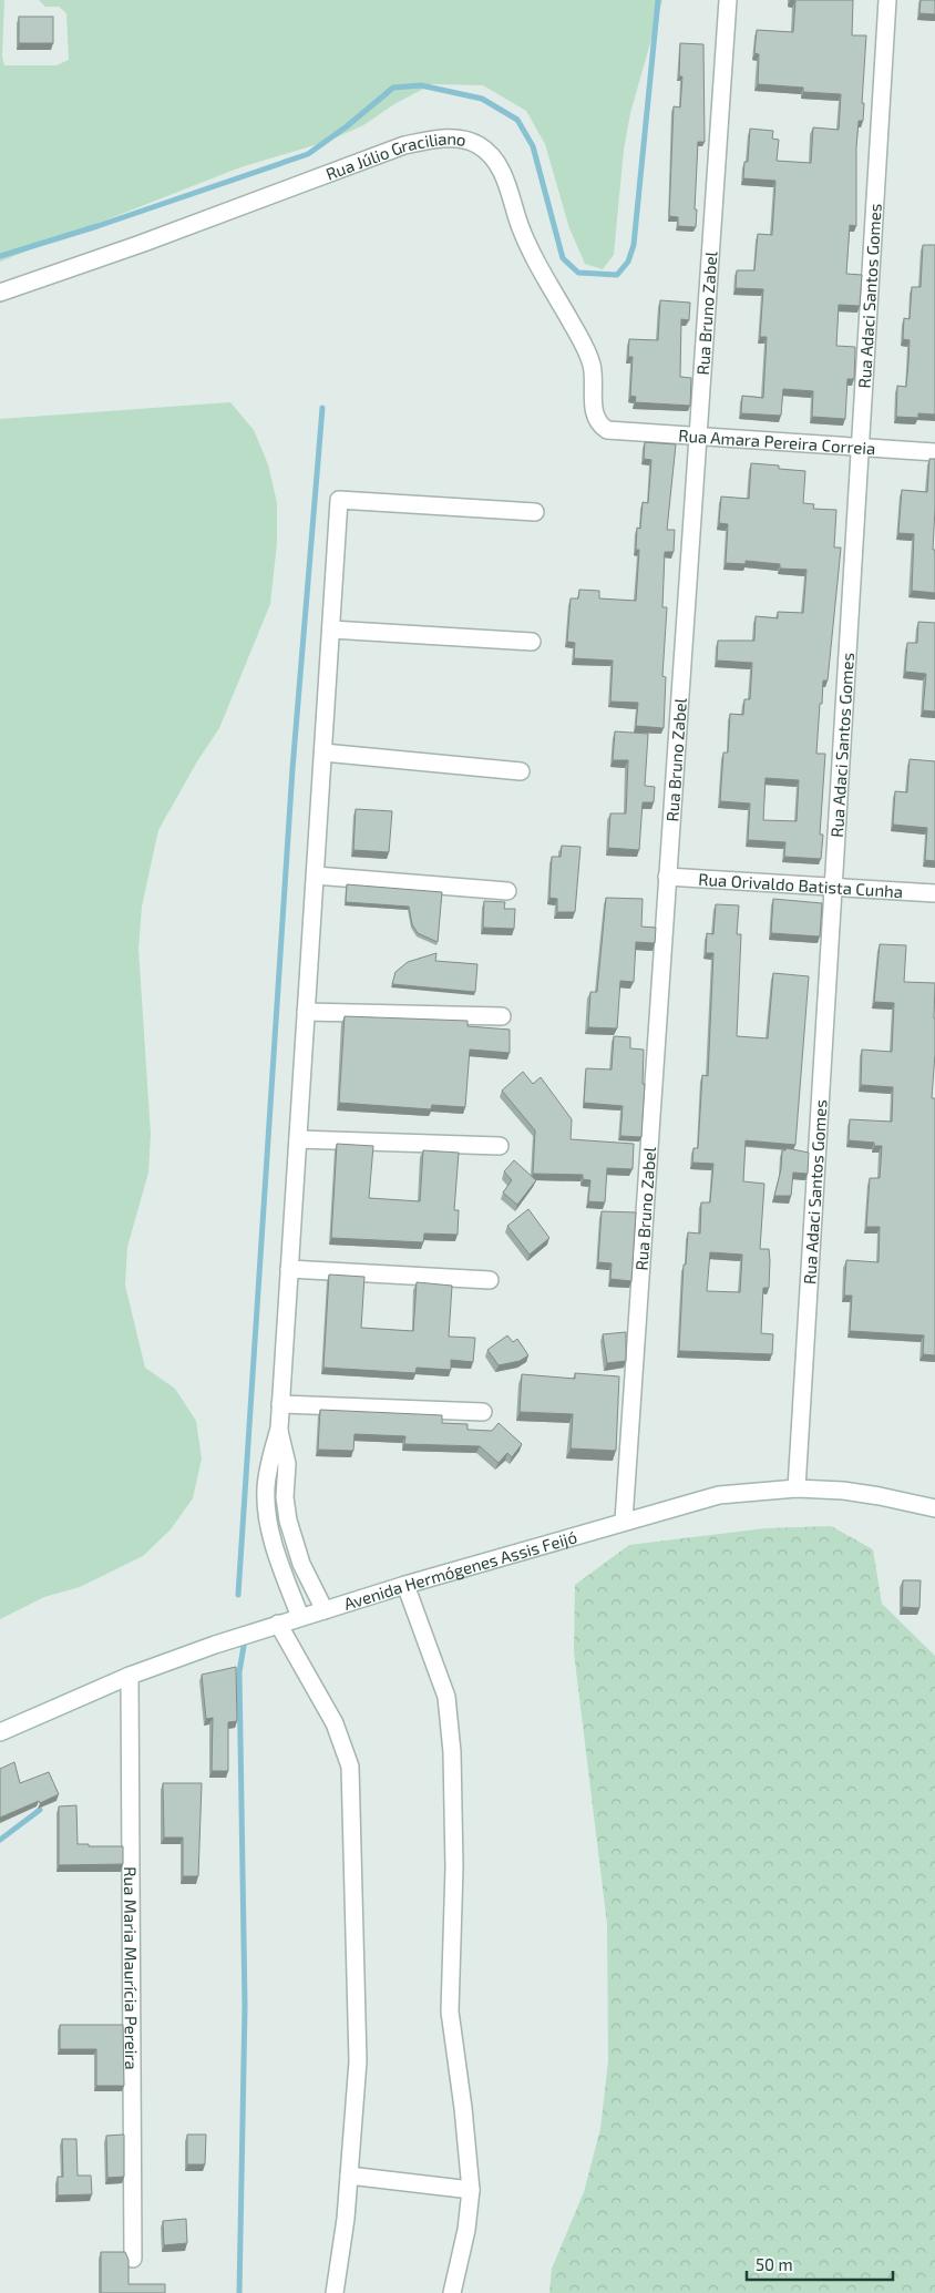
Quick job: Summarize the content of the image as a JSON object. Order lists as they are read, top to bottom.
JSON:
{
  "streets": {
    "street": [
      "Rua Júlio Graciliano",
      "Rua Adaci Santos Gomes",
      "Rua Bruno Zabel",
      "Rua Amara Pereira Correia",
      "Rua Orivaldo Batista Cunha",
      "Avenida Hermógenes Assis Feijó",
      "Rua Maria Maurícia Pereira"
    ]
  },
  "crossings": [
    ["Rua Júlio Graciliano", "Rua Amara Pereira Correia"],
    ["Rua Adaci Santos Gomes", "Rua Amara Pereira Correia"],
    ["Rua Adaci Santos Gomes", "Rua Orivaldo Batista Cunha"],
    ["Rua Adaci Santos Gomes", "Avenida Hermógenes Assis Feijó"],
    ["Rua Bruno Zabel", "Rua Amara Pereira Correia"],
    ["Rua Bruno Zabel", "Rua Orivaldo Batista Cunha"],
    ["Rua Bruno Zabel", "Avenida Hermógenes Assis Feijó"],
    ["Avenida Hermógenes Assis Feijó", "Rua Maria Maurícia Pereira"]
  ],
  "scale_bar": "50 m"
}
